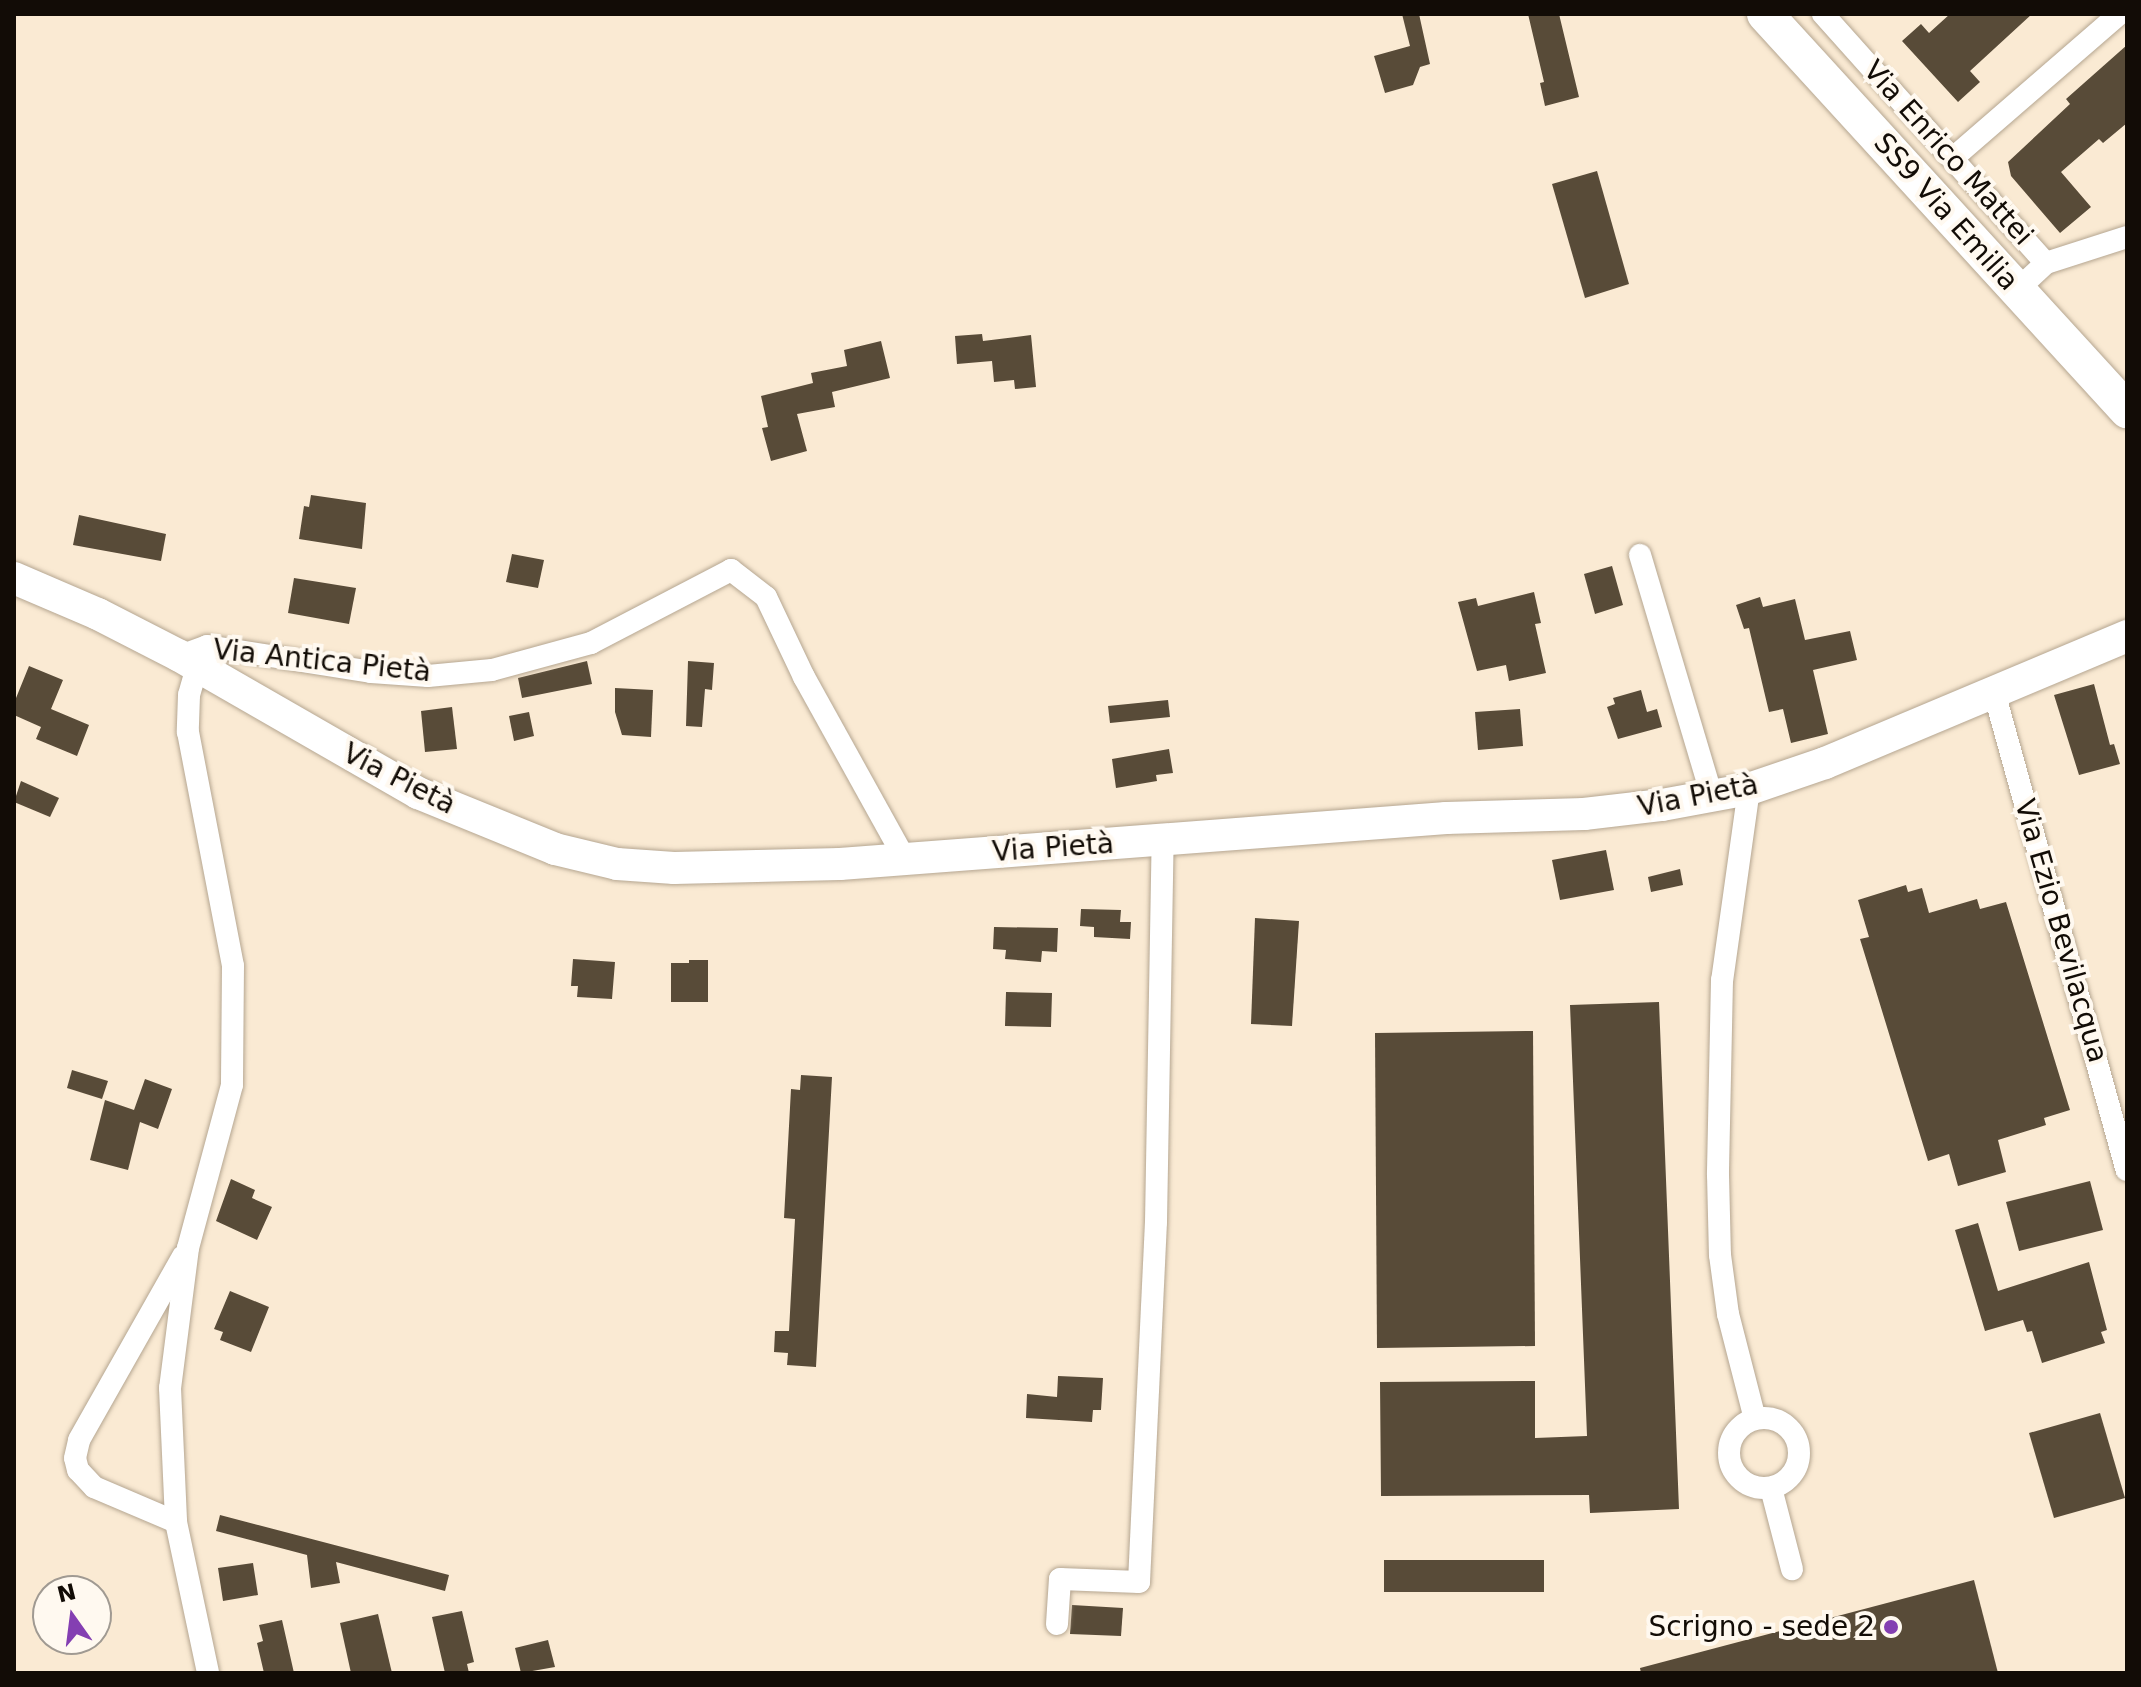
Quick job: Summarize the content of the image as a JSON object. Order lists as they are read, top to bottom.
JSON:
{
  "streets": {
    "main road": ["SS9 Via Emilia"],
    "street": [
      "Via Enrico Mattei",
      "Via Antica Pietà",
      "Via Pietà",
      "Via Ezio Bevilacqua"
    ]
  },
  "crossings": [
    ["Via Enrico Mattei", "SS9 Via Emilia"],
    ["Via Antica Pietà", "Via Pietà"],
    ["Via Pietà", "Via Ezio Bevilacqua"]
  ],
  "places": ["Scrigno - sede 2"],
  "north": "top"
}
